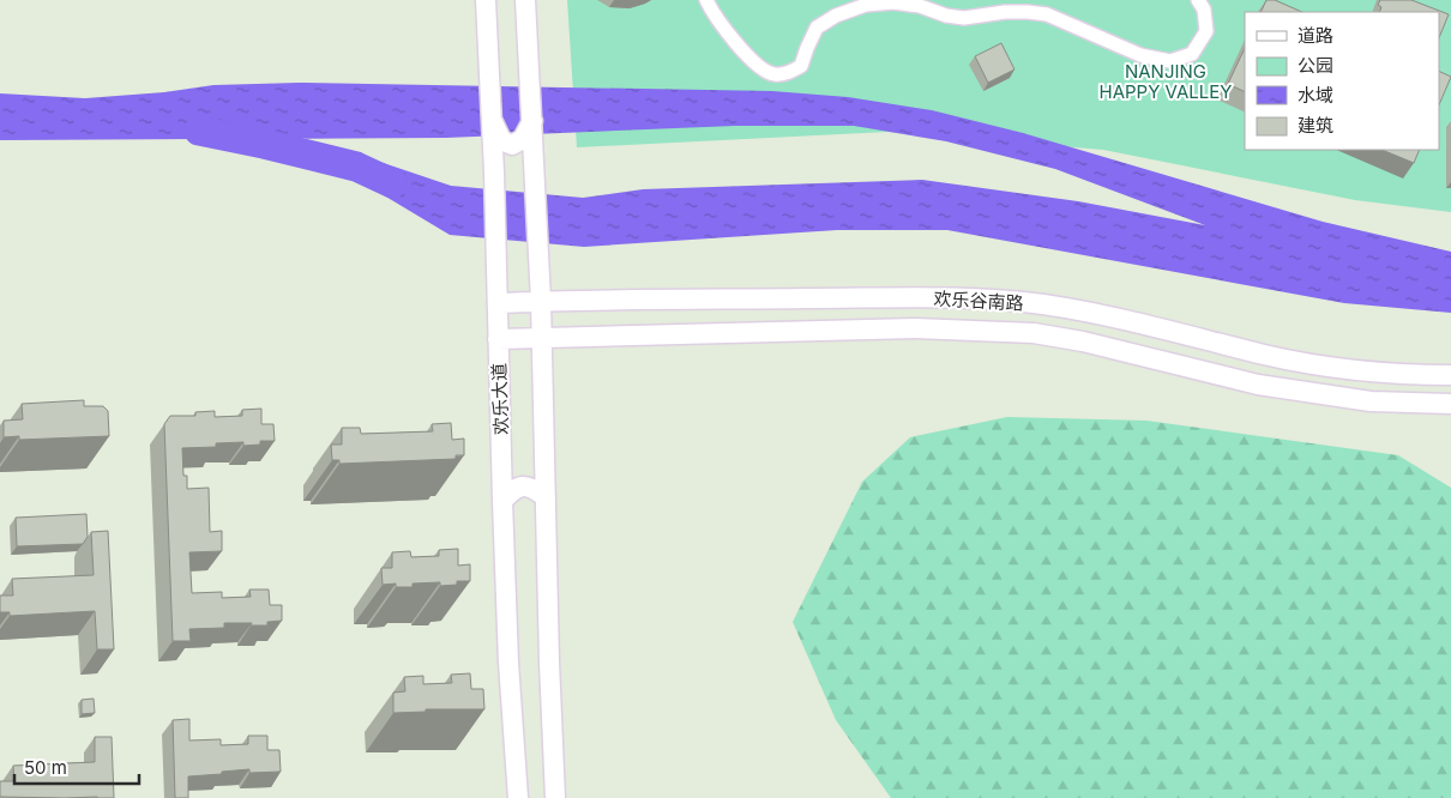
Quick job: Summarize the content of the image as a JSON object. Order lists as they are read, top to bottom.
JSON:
{
  "streets": {
    "street": ["欢乐谷南路", "欢乐大道"]
  },
  "crossings": [
    ["欢乐谷南路", "欢乐大道"]
  ],
  "parks": ["NANJING HAPPY VALLEY"],
  "legend": [
    "道路",
    "公园",
    "水域",
    "建筑"
  ],
  "scale_bar": "50 m"
}
